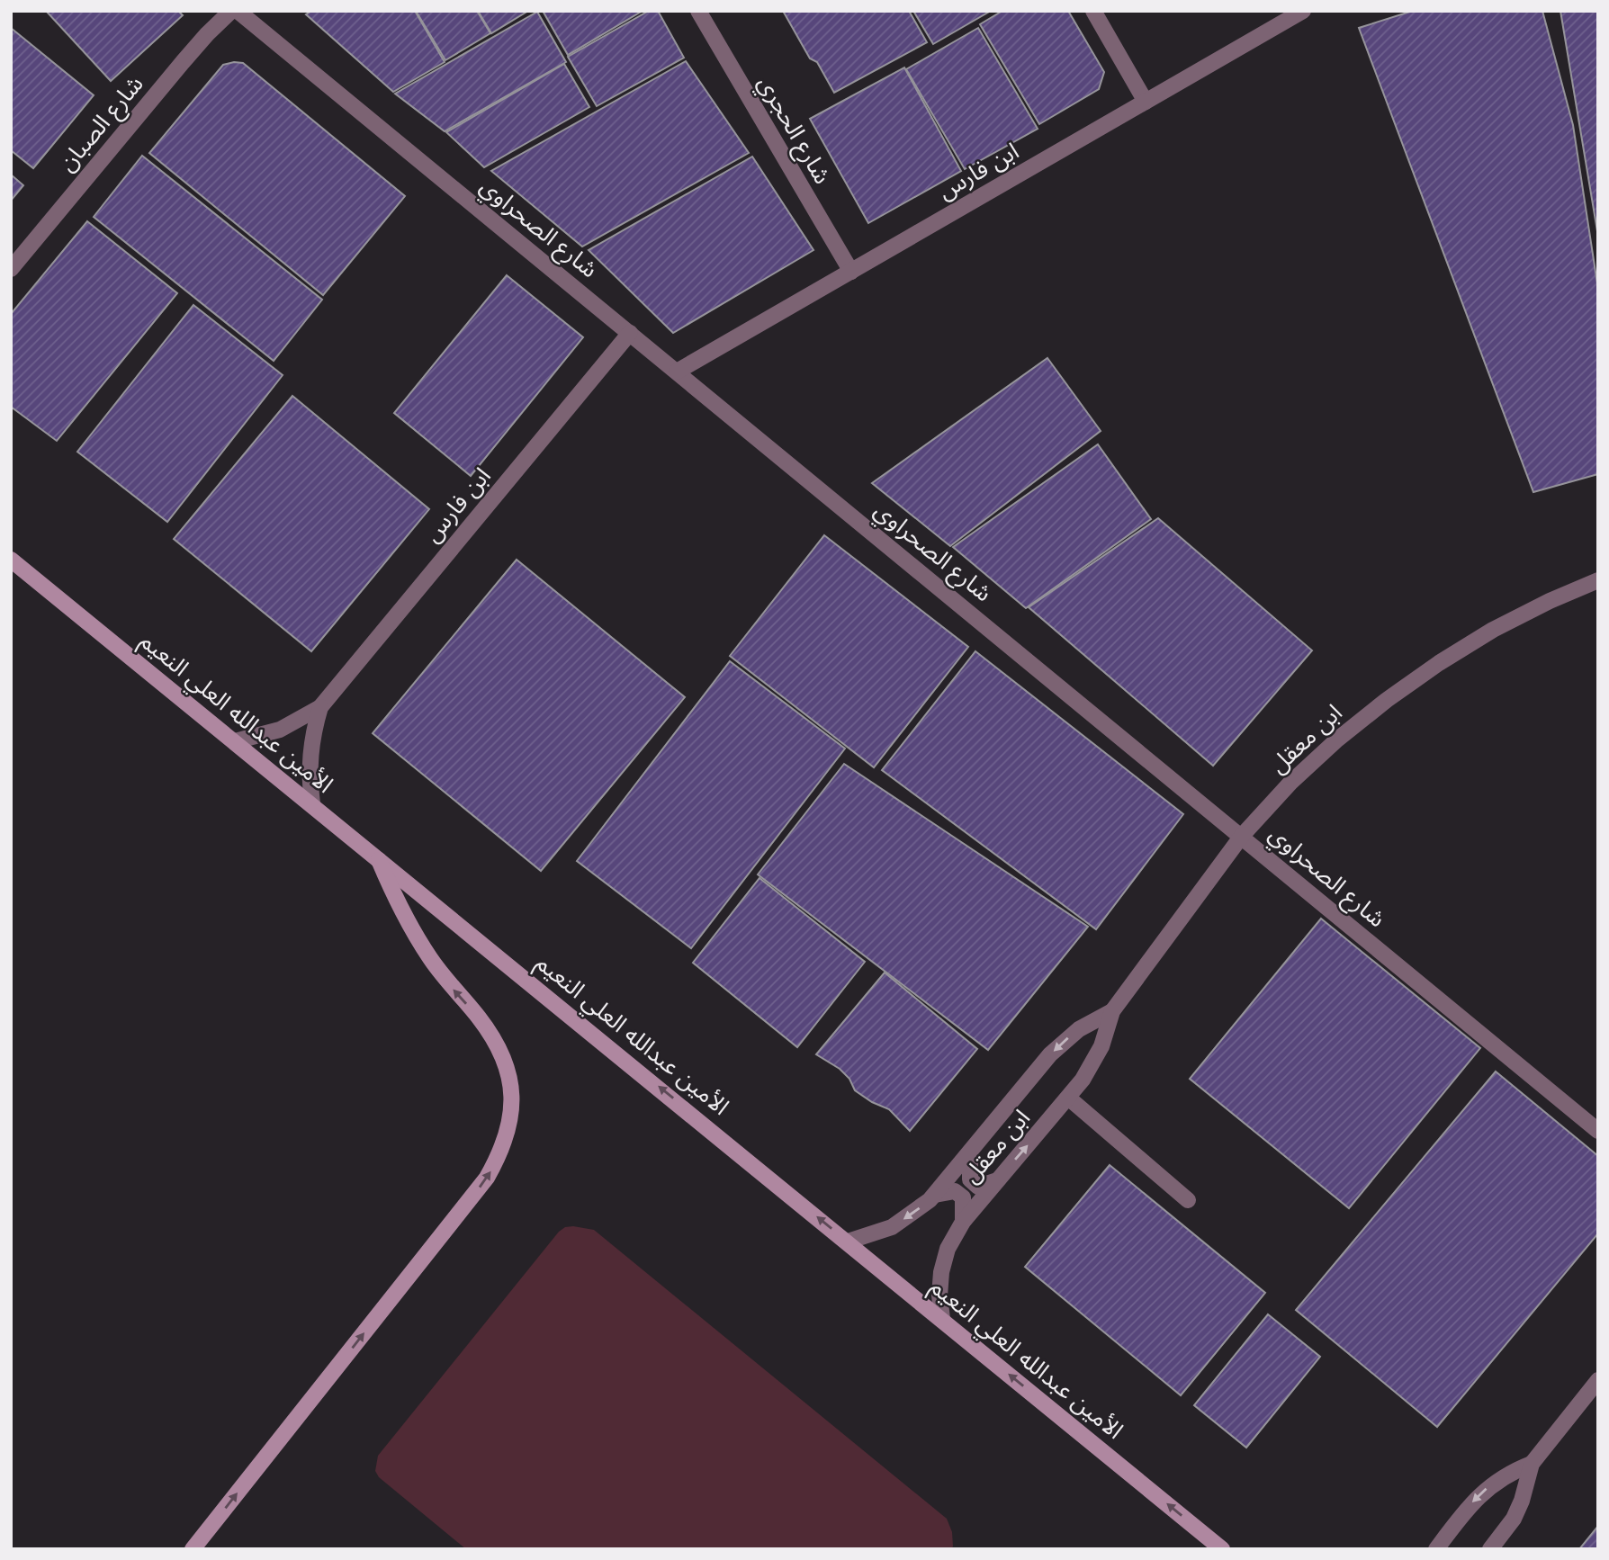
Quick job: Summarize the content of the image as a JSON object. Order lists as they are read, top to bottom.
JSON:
{
  "streets": {
    "main road": ["الأمين عبدالله العلي النعيم"],
    "street": [
      "شارع الصبان",
      "شارع الحجري",
      "ابن فارس",
      "شارع الصحراوي",
      "ابن معقل"
    ]
  },
  "crossings": [
    ["شارع الحجري", "ابن فارس"],
    ["ابن فارس", "شارع الصحراوي"],
    ["شارع الصحراوي", "ابن معقل"],
    ["الأمين عبدالله العلي النعيم", "ابن معقل"]
  ],
  "one_way": ["الأمين عبدالله العلي النعيم"]
}
